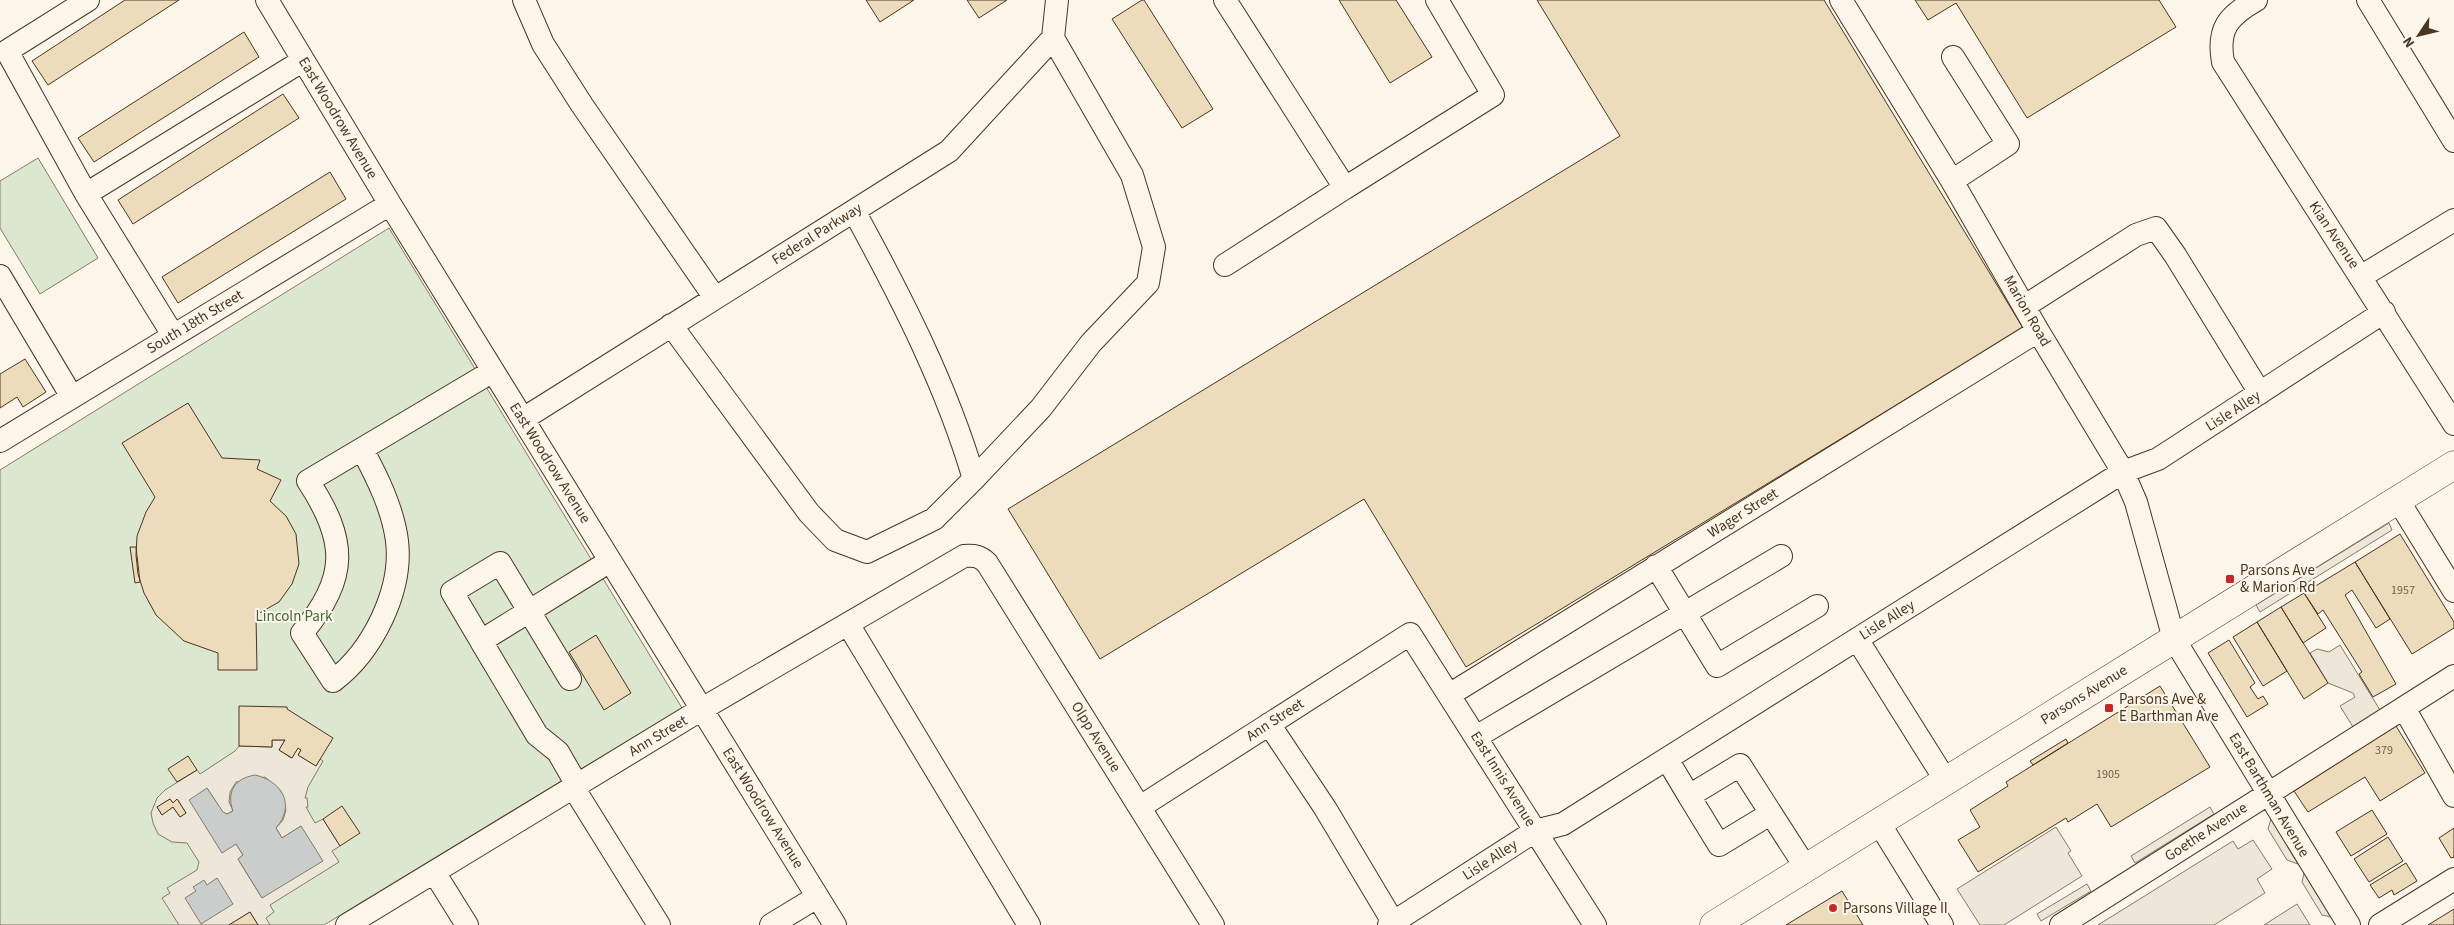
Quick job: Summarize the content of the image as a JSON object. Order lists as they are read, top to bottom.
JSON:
{
  "streets": {
    "main road": ["Parsons Avenue"],
    "street": [
      "East Woodrow Avenue",
      "Federal Parkway",
      "Kian Avenue",
      "Marion Road",
      "South 18th Street",
      "Lisle Alley",
      "Wager Street",
      "Ann Street",
      "Olpp Avenue",
      "East Innis Avenue",
      "East Barthman Avenue",
      "Goethe Avenue"
    ]
  },
  "crossings": [
    ["East Woodrow Avenue", "Federal Parkway"],
    ["East Woodrow Avenue", "South 18th Street"],
    ["East Woodrow Avenue", "Ann Street"],
    ["Kian Avenue", "Lisle Alley"],
    ["Marion Road", "Lisle Alley"],
    ["Marion Road", "Wager Street"],
    ["Marion Road", "Parsons Avenue"],
    ["Marion Road", "East Barthman Avenue"],
    ["Lisle Alley", "East Innis Avenue"],
    ["Wager Street", "East Innis Avenue"],
    ["Parsons Avenue", "East Barthman Avenue"],
    ["Ann Street", "Olpp Avenue"],
    ["Ann Street", "East Innis Avenue"],
    ["East Barthman Avenue", "Goethe Avenue"]
  ],
  "parks": ["Lincoln Park"],
  "places": {
    "transit": ["Parsons Ave & Marion Rd", "Parsons Ave & E Barthman Ave"],
    "other": ["Parsons Village II"]
  },
  "house_numbers": ["1957", "379", "1905"],
  "north": "bottom left"
}
